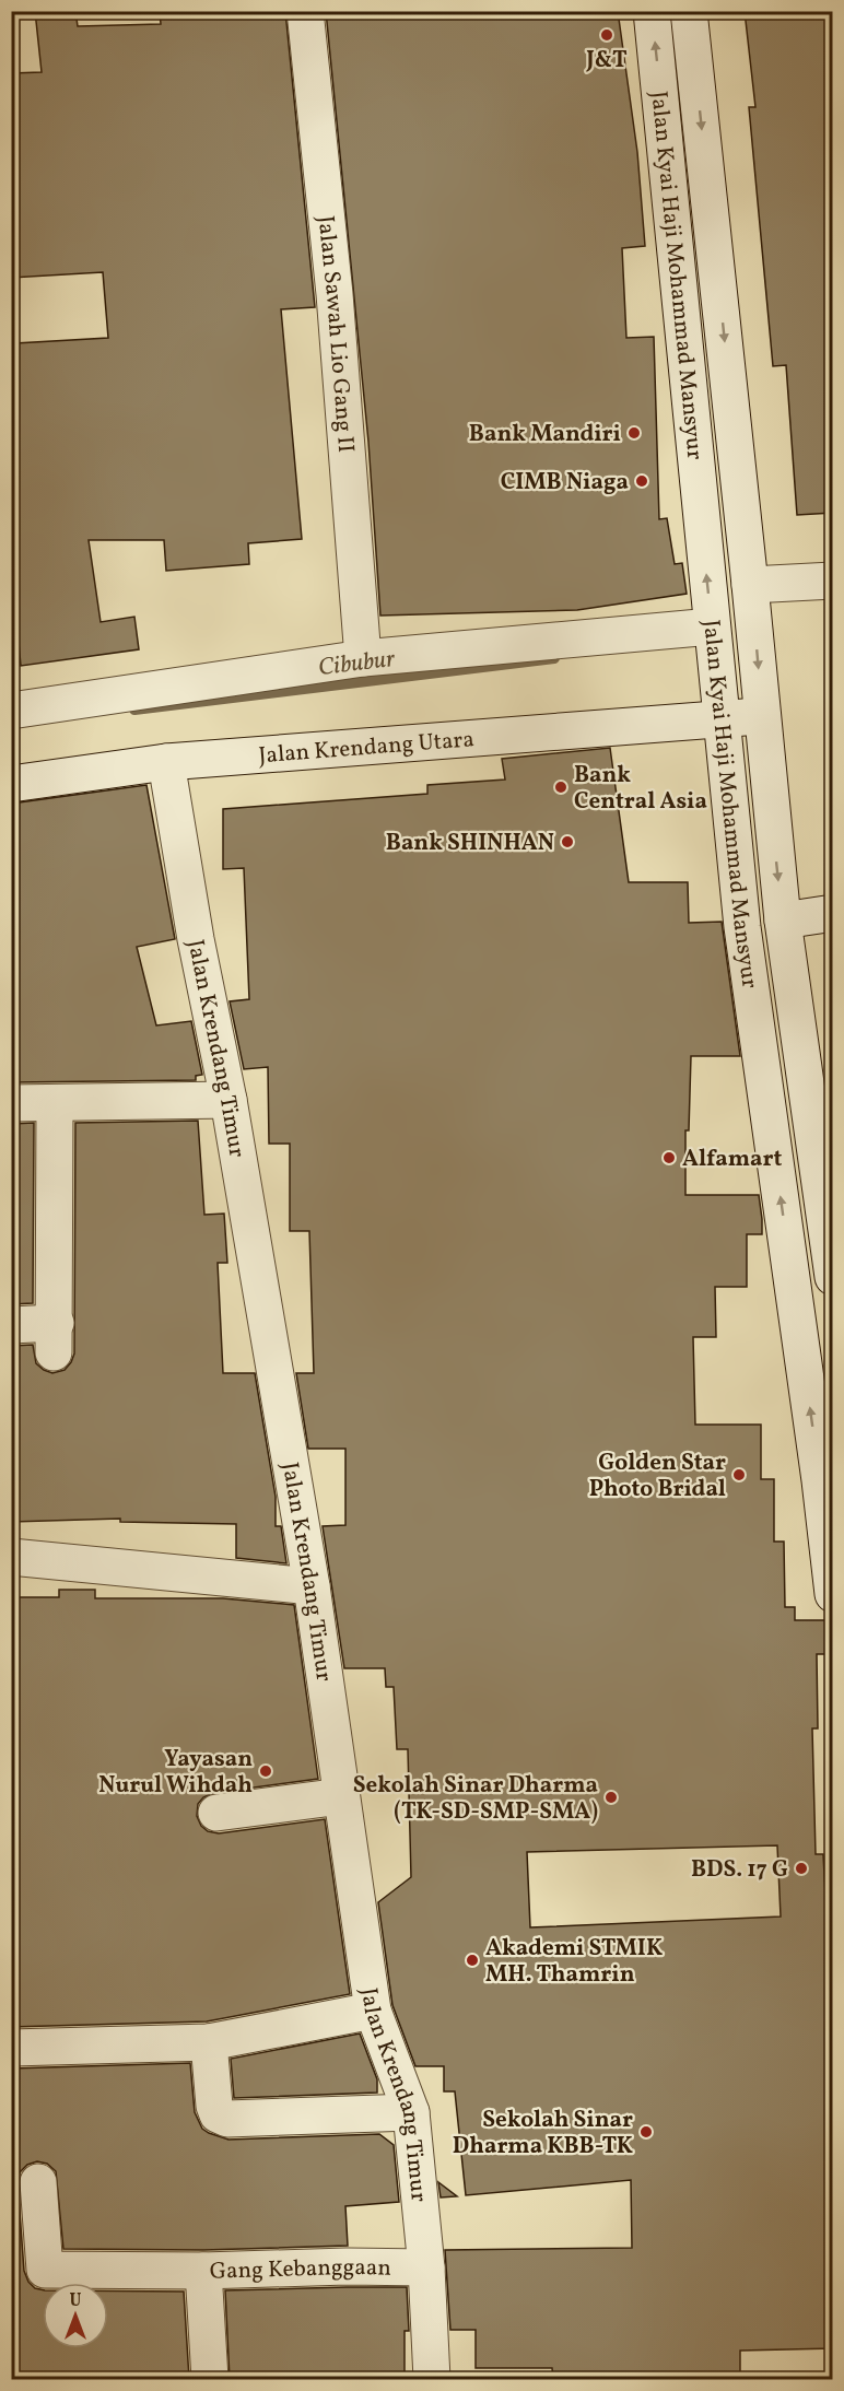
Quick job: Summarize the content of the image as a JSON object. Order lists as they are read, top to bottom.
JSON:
{
  "streets": {
    "street": [
      "Jalan Kyai Haji Mohammad Mansyur",
      "Jalan Sawah Lio Gang II",
      "Jalan Krendang Utara",
      "Jalan Krendang Timur",
      "Gang Kebanggaan"
    ]
  },
  "crossings": [
    ["Jalan Kyai Haji Mohammad Mansyur", "Jalan Krendang Utara"],
    ["Jalan Krendang Utara", "Jalan Krendang Timur"],
    ["Jalan Krendang Timur", "Gang Kebanggaan"]
  ],
  "water": ["Cibubur"],
  "places": [
    "J&T",
    "Bank Mandiri",
    "CIMB Niaga",
    "Bank Central Asia",
    "Bank SHINHAN",
    "Alfamart",
    "Golden Star Photo Bridal",
    "Yayasan Nurul Wihdah",
    "Sekolah Sinar Dharma (TK-SD-SMP-SMA)",
    "BDS. 17 G",
    "Akademi STMIK MH. Thamrin",
    "Sekolah Sinar Dharma KBB-TK"
  ],
  "north": "top"
}
